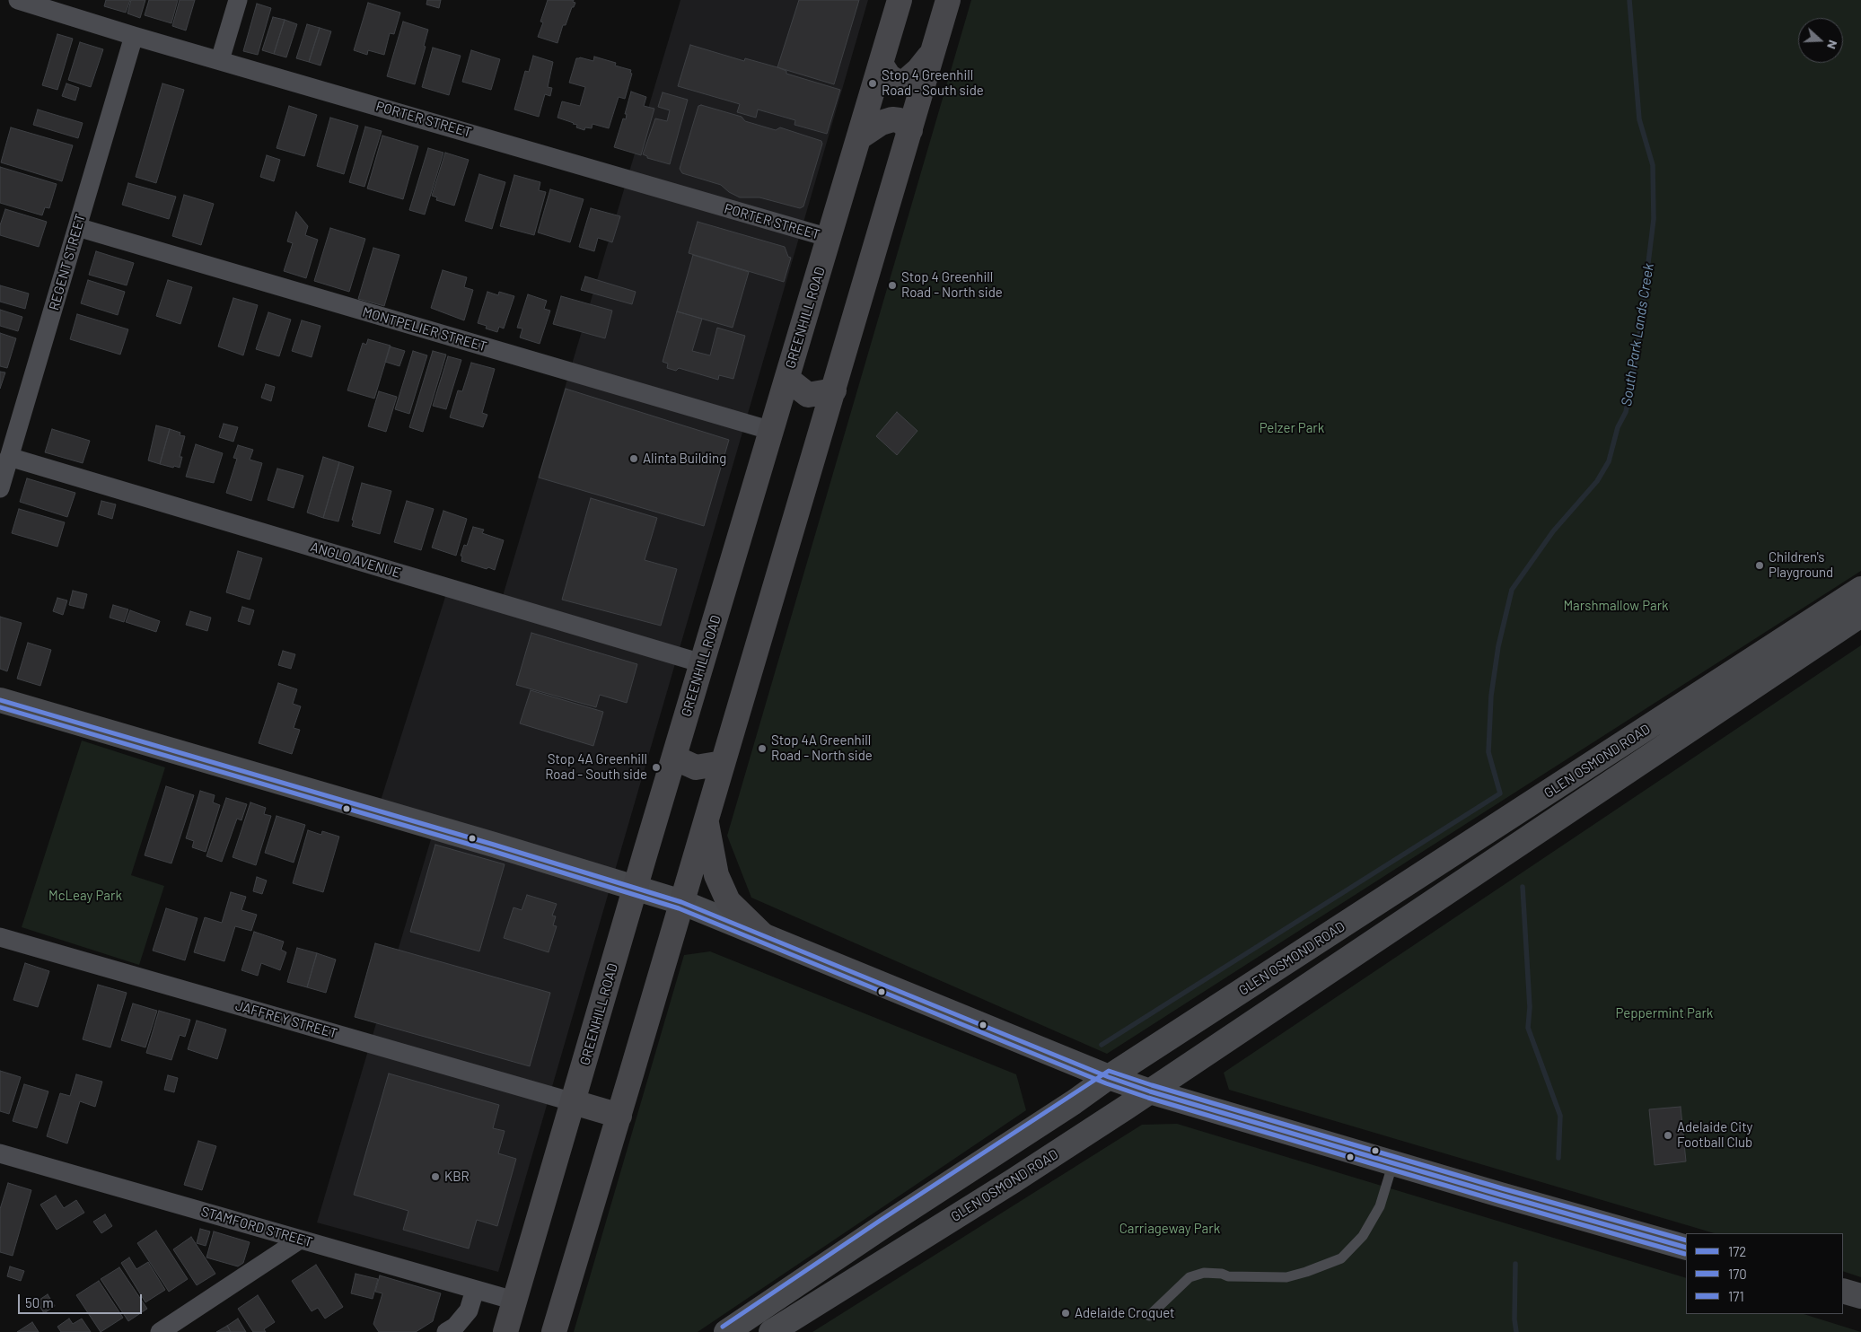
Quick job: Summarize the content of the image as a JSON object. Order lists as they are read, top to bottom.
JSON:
{
  "streets": {
    "highway": ["GREENHILL ROAD"],
    "main road": ["GLEN OSMOND ROAD"],
    "street": [
      "PORTER STREET",
      "REGENT STREET",
      "MONTPELIER STREET",
      "ANGLO AVENUE",
      "JAFFREY STREET",
      "STAMFORD STREET"
    ]
  },
  "crossings": [
    ["PORTER STREET", "REGENT STREET"],
    ["PORTER STREET", "GREENHILL ROAD"],
    ["REGENT STREET", "MONTPELIER STREET"],
    ["REGENT STREET", "ANGLO AVENUE"],
    ["GREENHILL ROAD", "MONTPELIER STREET"],
    ["GREENHILL ROAD", "ANGLO AVENUE"],
    ["GREENHILL ROAD", "JAFFREY STREET"],
    ["GREENHILL ROAD", "STAMFORD STREET"]
  ],
  "water": ["South Park Lands Creek"],
  "parks": [
    "Pelzer Park",
    "Marshmallow Park",
    "McLeay Park",
    "Peppermint Park",
    "Carriageway Park"
  ],
  "places": [
    "Stop 4 Greenhill Road - South side",
    "Stop 4 Greenhill Road - North side",
    "Alinta Building",
    "Children's Playground",
    "Stop 4A Greenhill Road - North side",
    "Stop 4A Greenhill Road - South side",
    "Adelaide City Football Club",
    "KBR",
    "Adelaide Croquet"
  ],
  "lines": ["transit line 172", "transit line 170", "transit line 171"],
  "legend": ["172", "170", "171"],
  "scale_bar": "50 m",
  "north": "right"
}
